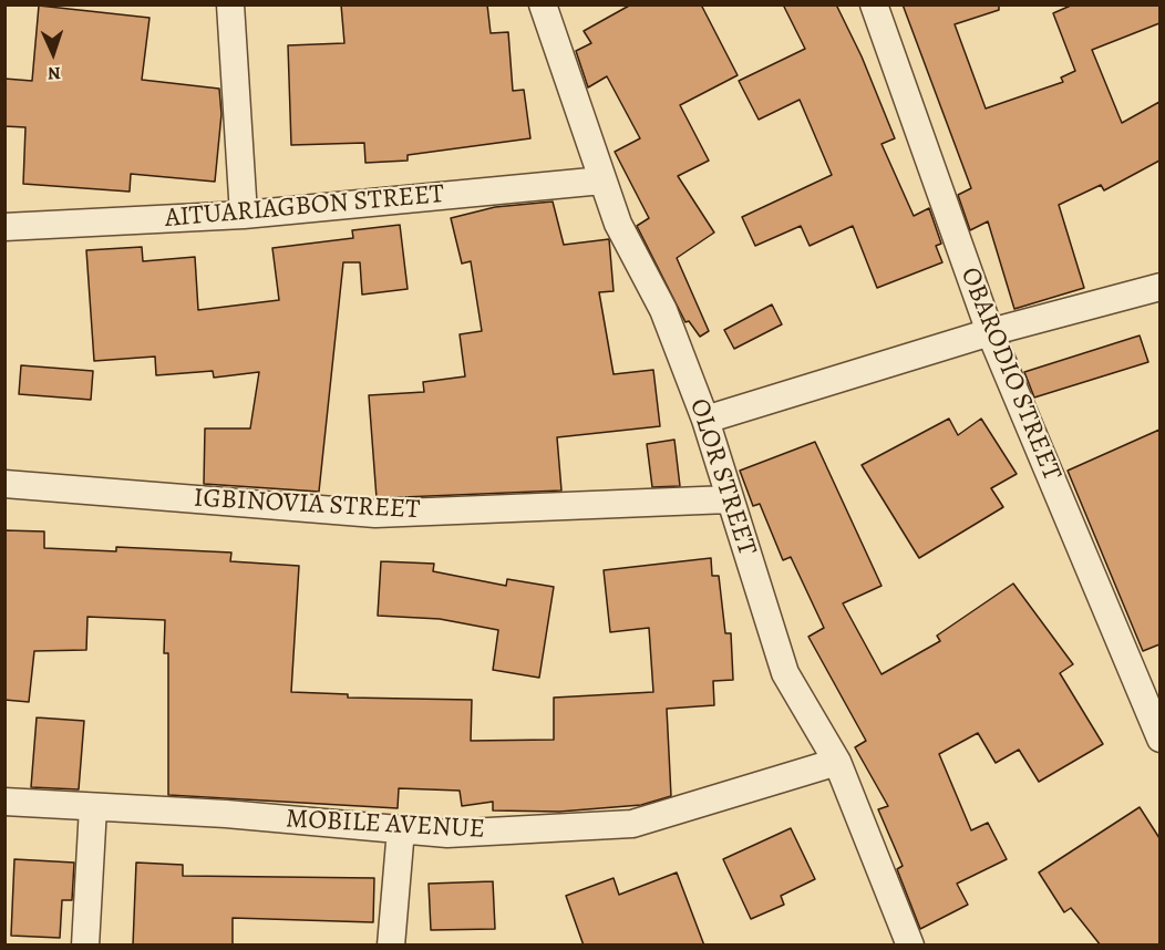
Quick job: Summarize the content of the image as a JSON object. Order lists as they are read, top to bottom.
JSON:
{
  "streets": {
    "street": [
      "AITUARIAGBON STREET",
      "OBARODIO STREET",
      "OLOR STREET",
      "IGBINOVIA STREET",
      "MOBILE AVENUE"
    ]
  },
  "crossings": [
    ["AITUARIAGBON STREET", "OLOR STREET"],
    ["OLOR STREET", "IGBINOVIA STREET"],
    ["OLOR STREET", "MOBILE AVENUE"]
  ],
  "north": "bottom"
}
